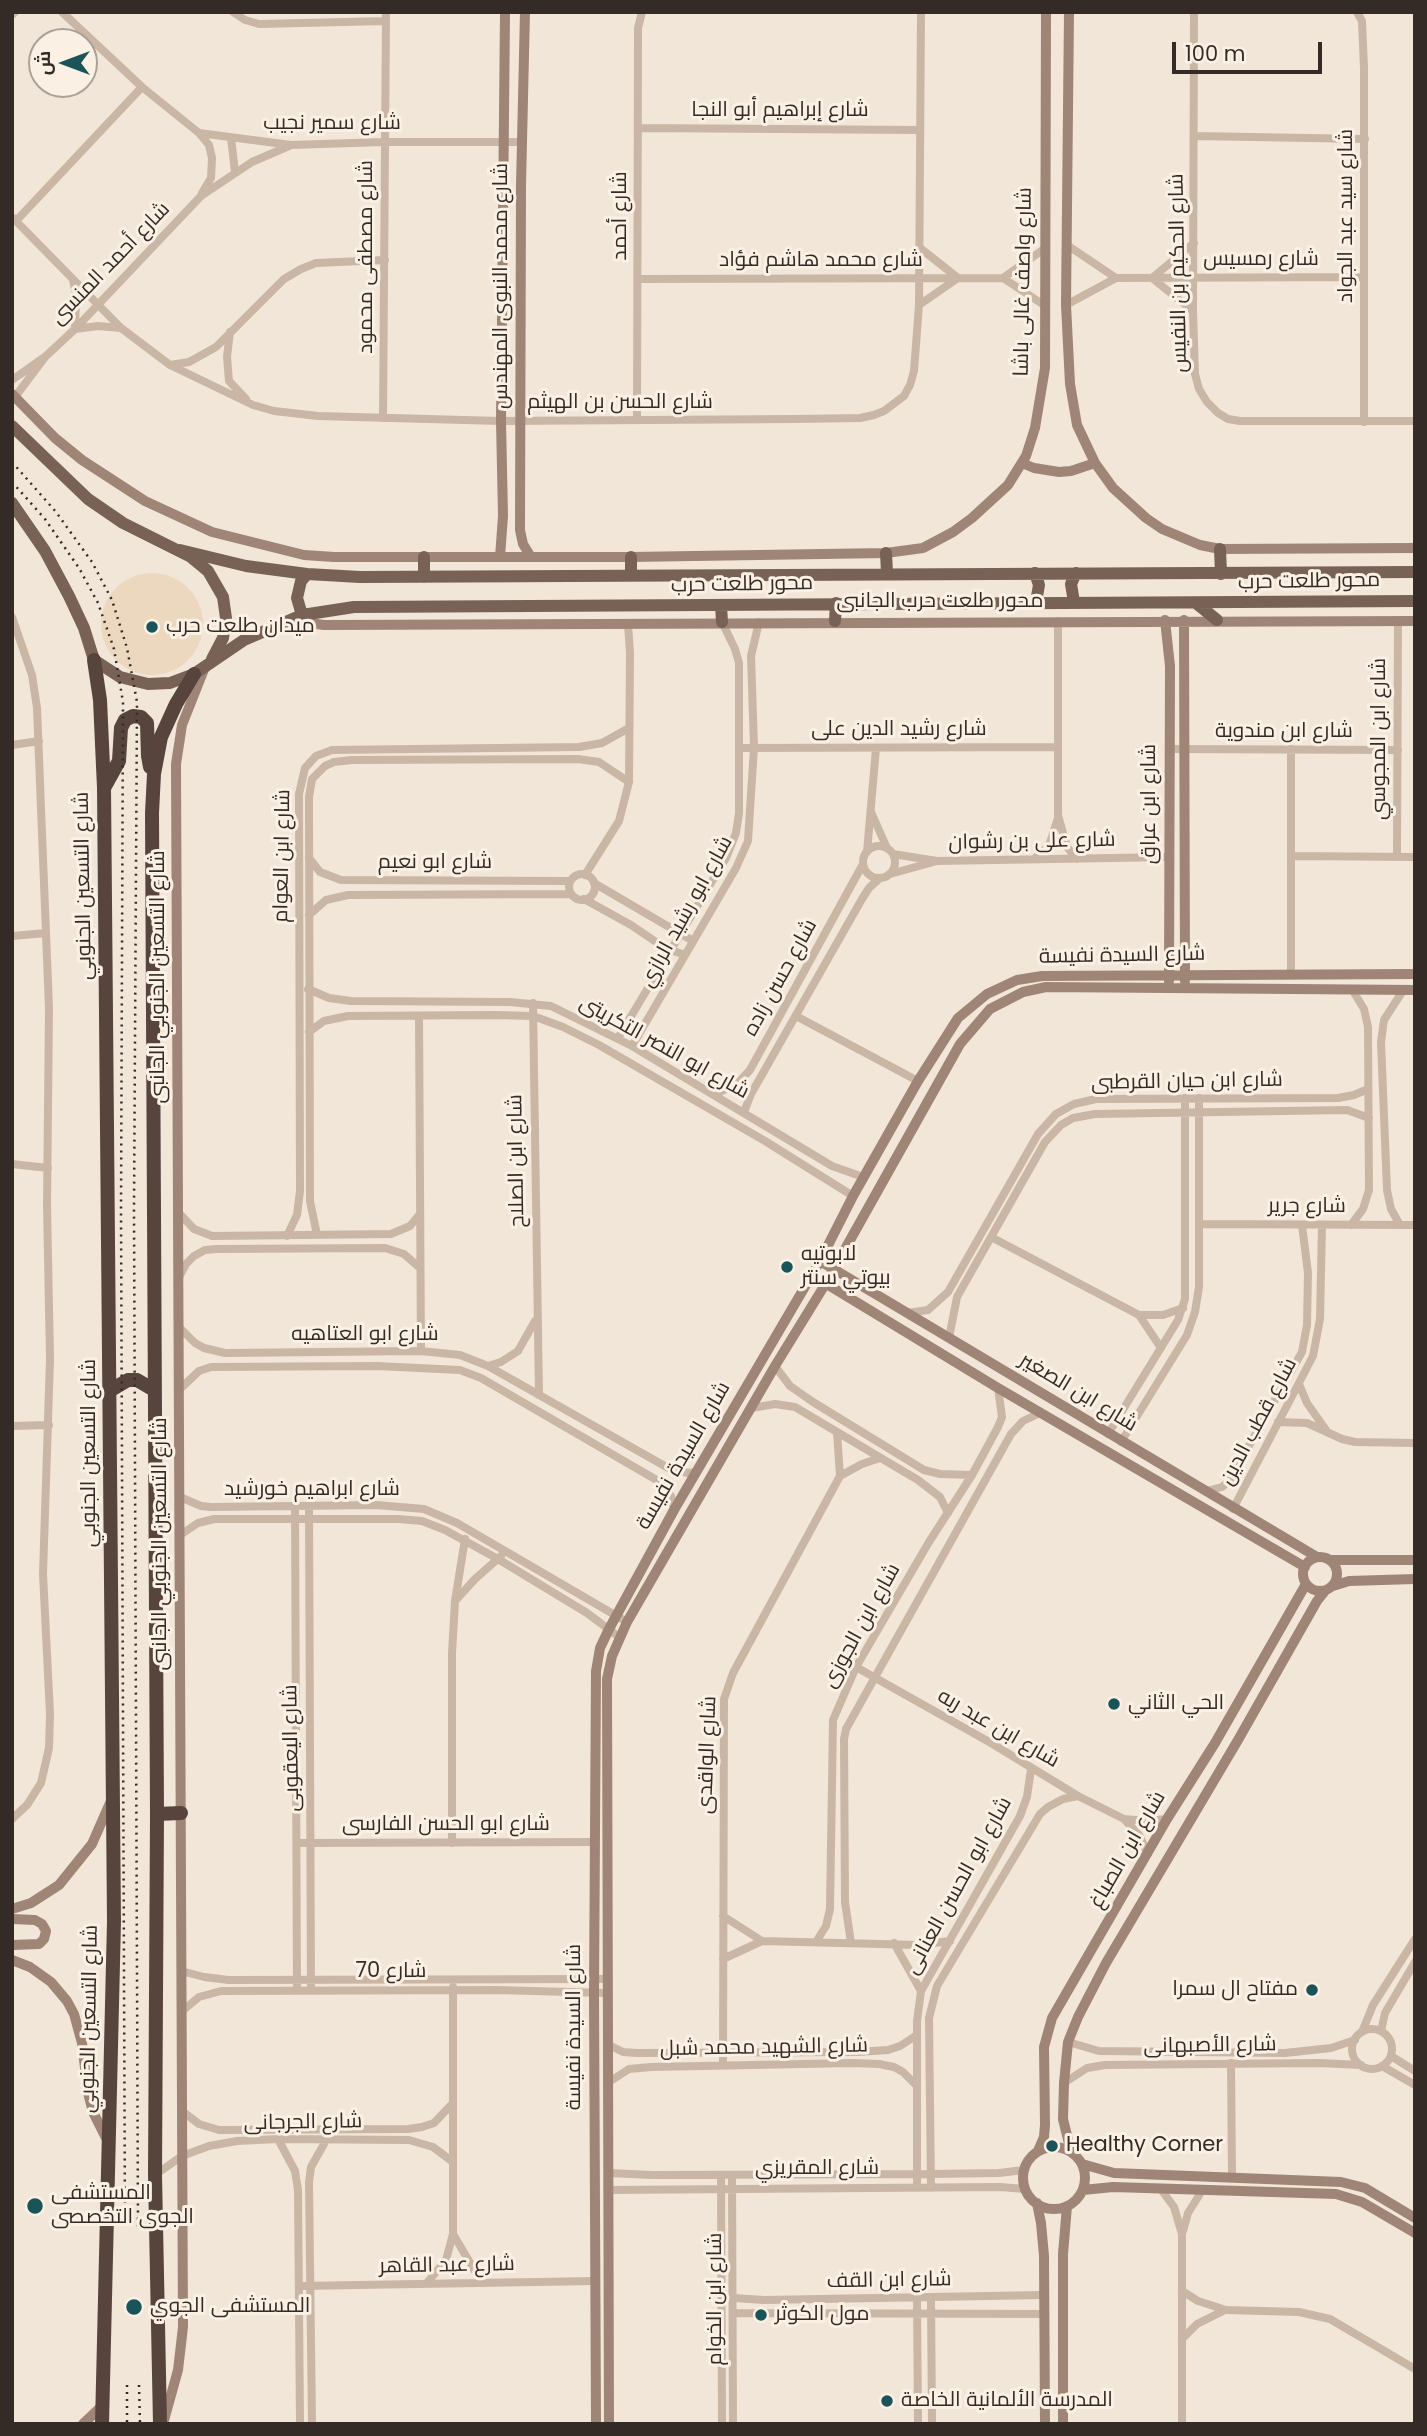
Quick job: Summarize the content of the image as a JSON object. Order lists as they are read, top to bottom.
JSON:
{
  "streets": {
    "highway": ["شارع التسعين الجنوبي"],
    "main road": ["محور طلعت حرب"],
    "street": [
      "شارع إبراهيم أبو النجا",
      "شارع سمير نجيب",
      "شارع أحمد",
      "شارع سيد عبد الجواد",
      "شارع مصطفى محمود",
      "شارع رمسيس",
      "شارع محمد هاشم فؤاد",
      "شارع أحمد المنسى",
      "شارع الحكيم بن النفيس",
      "شارع واصف غالى باشا",
      "شارع محمد النبوى المهندس",
      "شارع الحسن بن الهيثم",
      "محور طلعت حرب الجانبى",
      "شارع رشيد الدين على",
      "شارع ابن مندوية",
      "شارع ابن المجوسي",
      "شارع ابن عراق",
      "شارع على بن رشوان",
      "شارع ابن العوام",
      "شارع ابو نعيم",
      "شارع ابو رشيد الرازي",
      "شارع السيدة نفيسة",
      "شارع التسعين الجنوبي الجانبى",
      "شارع حسن زاده",
      "شارع ابو النصر التكريتى",
      "شارع ابن حيان القرطبى",
      "شارع ابن الصلاح",
      "شارع جرير",
      "شارع ابو العتاهيه",
      "شارع ابن الصغير",
      "شارع قطب الدين",
      "شارع ابراهيم خورشيد",
      "شارع ابن الجوزى",
      "شارع ابن عبد ربه",
      "شارع اليعقوبى",
      "شارع الواقدى",
      "شارع ابو الحسن الفارسى",
      "شارع ابن الصباغ",
      "شارع ابو الحسن العنانى",
      "شارع 70",
      "شارع الأصبهانى",
      "شارع الشهيد محمد شبل",
      "شارع الجرجانى",
      "شارع المقريزي",
      "شارع عبد القاهر",
      "شارع ابن القف",
      "شارع ابن الخوام"
    ]
  },
  "crossings": [
    ["شارع إبراهيم أبو النجا", "شارع أحمد"],
    ["شارع إبراهيم أبو النجا", "شارع الحسن بن الهيثم"],
    ["شارع سمير نجيب", "شارع مصطفى محمود"],
    ["شارع سمير نجيب", "شارع أحمد المنسى"],
    ["شارع سمير نجيب", "شارع محمد النبوى المهندس"],
    ["شارع أحمد", "شارع محمد هاشم فؤاد"],
    ["شارع أحمد", "شارع الحسن بن الهيثم"],
    ["شارع سيد عبد الجواد", "شارع رمسيس"],
    ["شارع سيد عبد الجواد", "شارع الحكيم بن النفيس"],
    ["شارع مصطفى محمود", "شارع الحسن بن الهيثم"],
    ["شارع رمسيس", "شارع الحكيم بن النفيس"],
    ["شارع رمسيس", "شارع واصف غالى باشا"],
    ["شارع محمد هاشم فؤاد", "شارع الحسن بن الهيثم"],
    ["شارع أحمد المنسى", "شارع الحسن بن الهيثم"],
    ["شارع محمد النبوى المهندس", "شارع الحسن بن الهيثم"],
    ["محور طلعت حرب", "محور طلعت حرب الجانبى"],
    ["محور طلعت حرب", "شارع التسعين الجنوبي"],
    ["محور طلعت حرب", "شارع التسعين الجنوبي الجانبى"],
    ["محور طلعت حرب الجانبى", "شارع ابن المجوسي"],
    ["محور طلعت حرب الجانبى", "شارع ابن عراق"],
    ["محور طلعت حرب الجانبى", "شارع ابو رشيد الرازي"],
    ["شارع رشيد الدين على", "شارع ابو رشيد الرازي"],
    ["شارع ابن مندوية", "شارع ابن المجوسي"],
    ["شارع ابن مندوية", "شارع ابن عراق"],
    ["شارع ابن عراق", "شارع على بن رشوان"],
    ["شارع ابن عراق", "شارع السيدة نفيسة"],
    ["شارع على بن رشوان", "شارع حسن زاده"],
    ["شارع ابن العوام", "شارع ابو نعيم"],
    ["شارع ابن العوام", "شارع ابو النصر التكريتى"],
    ["شارع ابو رشيد الرازي", "شارع ابو النصر التكريتى"],
    ["شارع السيدة نفيسة", "شارع ابو النصر التكريتى"],
    ["شارع السيدة نفيسة", "شارع ابو العتاهيه"],
    ["شارع السيدة نفيسة", "شارع ابن الصغير"],
    ["شارع السيدة نفيسة", "شارع ابراهيم خورشيد"],
    ["شارع السيدة نفيسة", "شارع ابو الحسن الفارسى"],
    ["شارع السيدة نفيسة", "شارع 70"],
    ["شارع السيدة نفيسة", "شارع الشهيد محمد شبل"],
    ["شارع السيدة نفيسة", "شارع المقريزي"],
    ["شارع السيدة نفيسة", "شارع عبد القاهر"],
    ["شارع التسعين الجنوبي الجانبى", "شارع ابو العتاهيه"],
    ["شارع التسعين الجنوبي الجانبى", "شارع ابراهيم خورشيد"],
    ["شارع التسعين الجنوبي الجانبى", "شارع 70"],
    ["شارع التسعين الجنوبي الجانبى", "شارع الجرجانى"],
    ["شارع حسن زاده", "شارع ابو النصر التكريتى"],
    ["شارع ابو النصر التكريتى", "شارع ابن الصلاح"],
    ["شارع ابن حيان القرطبى", "شارع ابن الصغير"],
    ["شارع ابن الصلاح", "شارع ابو العتاهيه"],
    ["شارع جرير", "شارع قطب الدين"],
    ["شارع ابن الصغير", "شارع قطب الدين"],
    ["شارع ابن الصغير", "شارع ابن الجوزى"],
    ["شارع ابن الصغير", "شارع ابن الصباغ"],
    ["شارع ابراهيم خورشيد", "شارع اليعقوبى"],
    ["شارع ابن الجوزى", "شارع ابن عبد ربه"],
    ["شارع ابن عبد ربه", "شارع ابن الصباغ"],
    ["شارع ابن عبد ربه", "شارع ابو الحسن العنانى"],
    ["شارع اليعقوبى", "شارع ابو الحسن الفارسى"],
    ["شارع اليعقوبى", "شارع 70"],
    ["شارع الواقدى", "شارع الشهيد محمد شبل"],
    ["شارع ابن الصباغ", "شارع الأصبهانى"],
    ["شارع ابن الصباغ", "شارع المقريزي"],
    ["شارع ابو الحسن العنانى", "شارع الشهيد محمد شبل"],
    ["شارع ابو الحسن العنانى", "شارع المقريزي"],
    ["شارع الجرجانى", "شارع عبد القاهر"],
    ["شارع المقريزي", "شارع ابن الخوام"],
    ["شارع ابن القف", "شارع ابن الخوام"]
  ],
  "places": [
    "ميدان طلعت حرب",
    "لابوتيه بيوتي سنتر",
    "الحي الثاني",
    "مفتاح ال سمرا",
    "Healthy Corner",
    "المستشفى الجوى التخصصى",
    "المستشفى الجوي",
    "مول الكوثر",
    "المدرسة الألمانية الخاصة"
  ],
  "scale_bar": "100 m",
  "north": "left"
}
